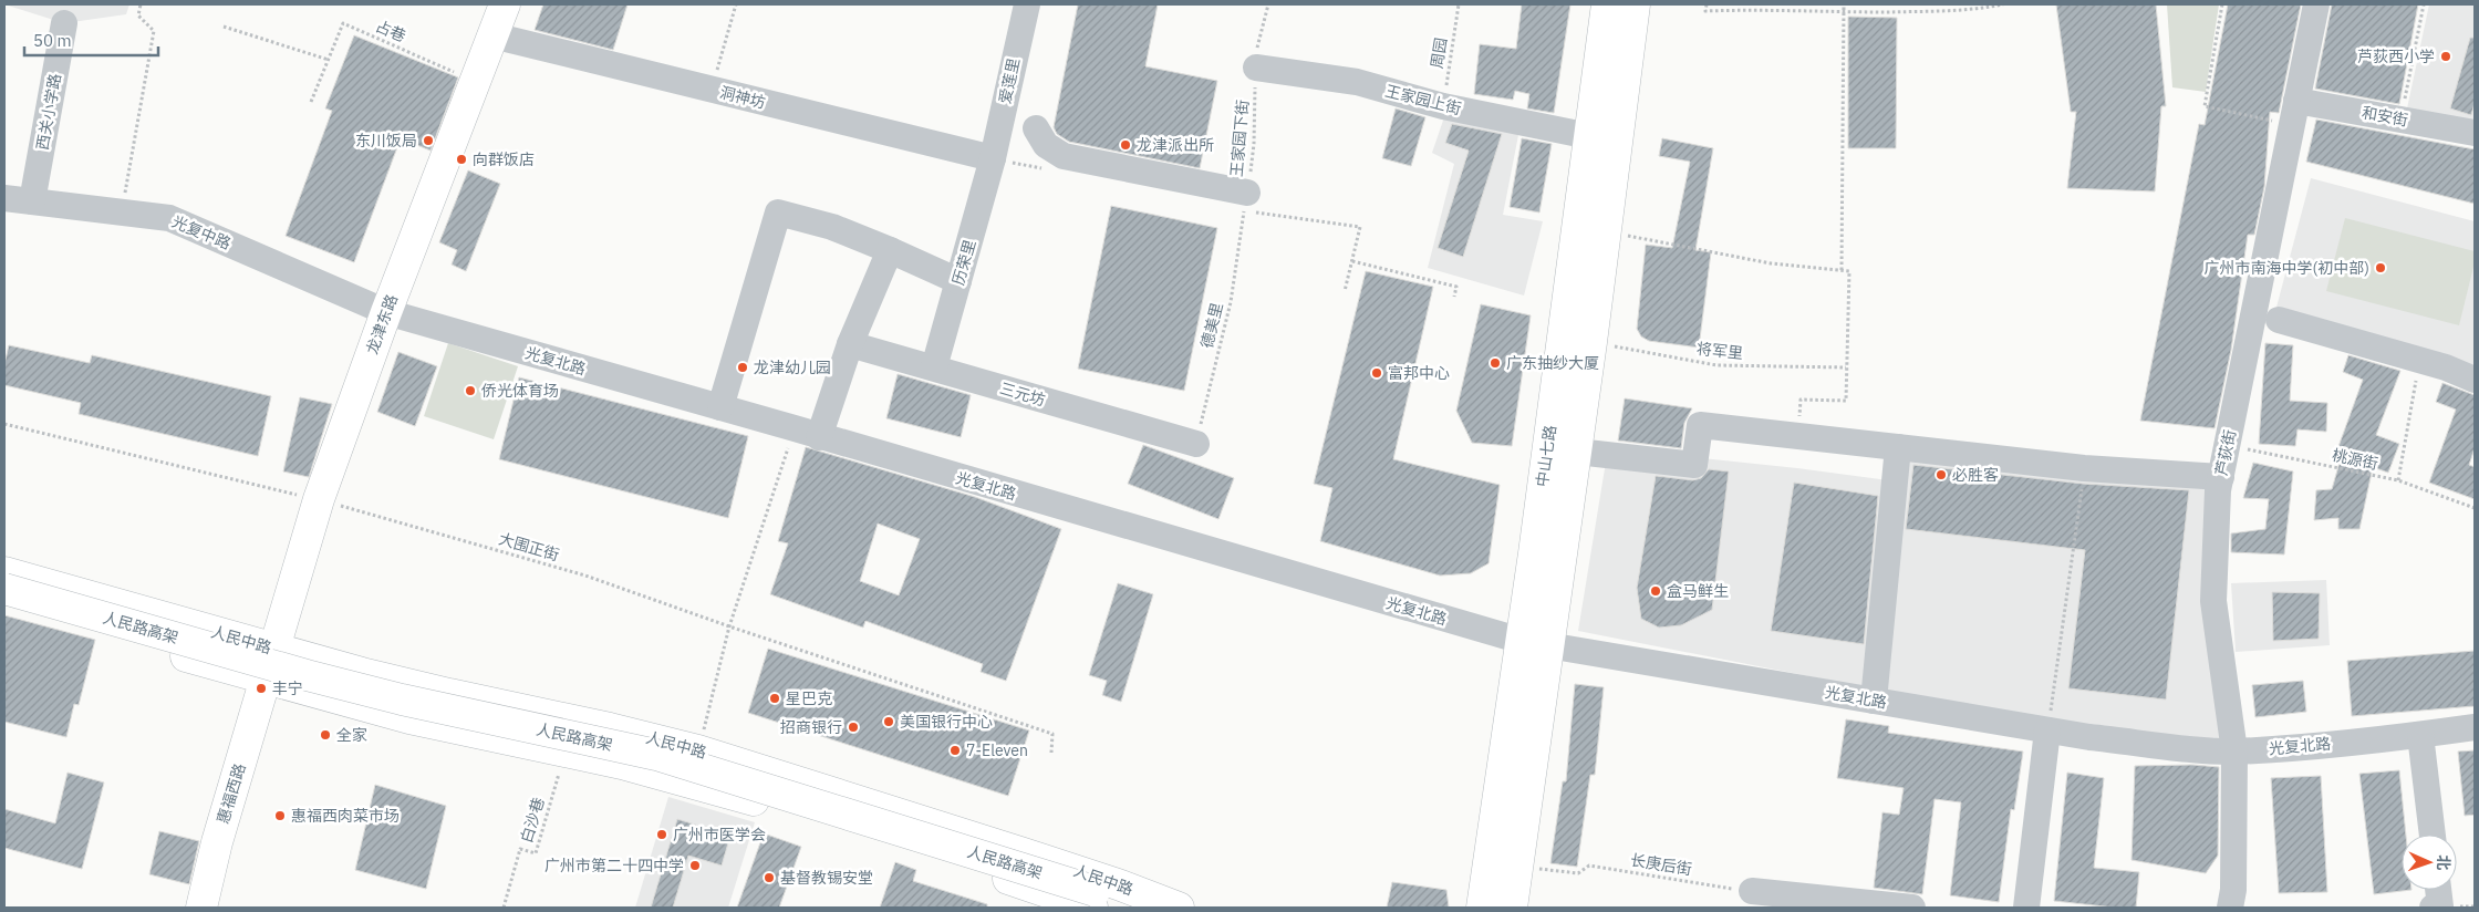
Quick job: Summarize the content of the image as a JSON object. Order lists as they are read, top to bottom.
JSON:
{
  "streets": {
    "main road": [
      "龙津东路",
      "中山七路",
      "人民路高架",
      "人民中路",
      "惠福西路"
    ],
    "street": [
      "爱莲里",
      "洞神坊",
      "王家园上街",
      "西关小学路",
      "和安街",
      "光复中路",
      "历荣里",
      "光复北路",
      "三元坊",
      "芦荻街"
    ],
    "path": [
      "占巷",
      "周园",
      "王家园下街",
      "德美里",
      "将军里",
      "桃源街",
      "大围正街",
      "白沙巷",
      "长庚后街"
    ]
  },
  "crossings": [
    ["占巷", "龙津东路"],
    ["周园", "王家园上街"],
    ["爱莲里", "洞神坊"],
    ["爱莲里", "历荣里"],
    ["洞神坊", "历荣里"],
    ["洞神坊", "龙津东路"],
    ["王家园上街", "王家园下街"],
    ["王家园上街", "中山七路"],
    ["西关小学路", "光复中路"],
    ["和安街", "芦荻街"],
    ["王家园下街", "德美里"],
    ["光复中路", "龙津东路"],
    ["光复中路", "光复北路"],
    ["历荣里", "三元坊"],
    ["龙津东路", "光复北路"],
    ["龙津东路", "大围正街"],
    ["龙津东路", "人民中路"],
    ["龙津东路", "惠福西路"],
    ["德美里", "三元坊"],
    ["将军里", "中山七路"],
    ["光复北路", "芦荻街"],
    ["光复北路", "中山七路"],
    ["芦荻街", "桃源街"],
    ["人民路高架", "人民中路"],
    ["人民中路", "惠福西路"],
    ["人民中路", "白沙巷"]
  ],
  "places": [
    "芦荻西小学",
    "东川饭局",
    "龙津派出所",
    "向群饭店",
    "广州市南海中学(初中部)",
    "广东抽纱大厦",
    "龙津幼儿园",
    "富邦中心",
    "侨光体育场",
    "必胜客",
    "盒马鲜生",
    "丰宁",
    "星巴克",
    "美国银行中心",
    "招商银行",
    "全家",
    "7-Eleven",
    "惠福西肉菜市场",
    "广州市医学会",
    "广州市第二十四中学",
    "基督教锡安堂"
  ],
  "scale_bar": "50 m",
  "north": "right"
}
